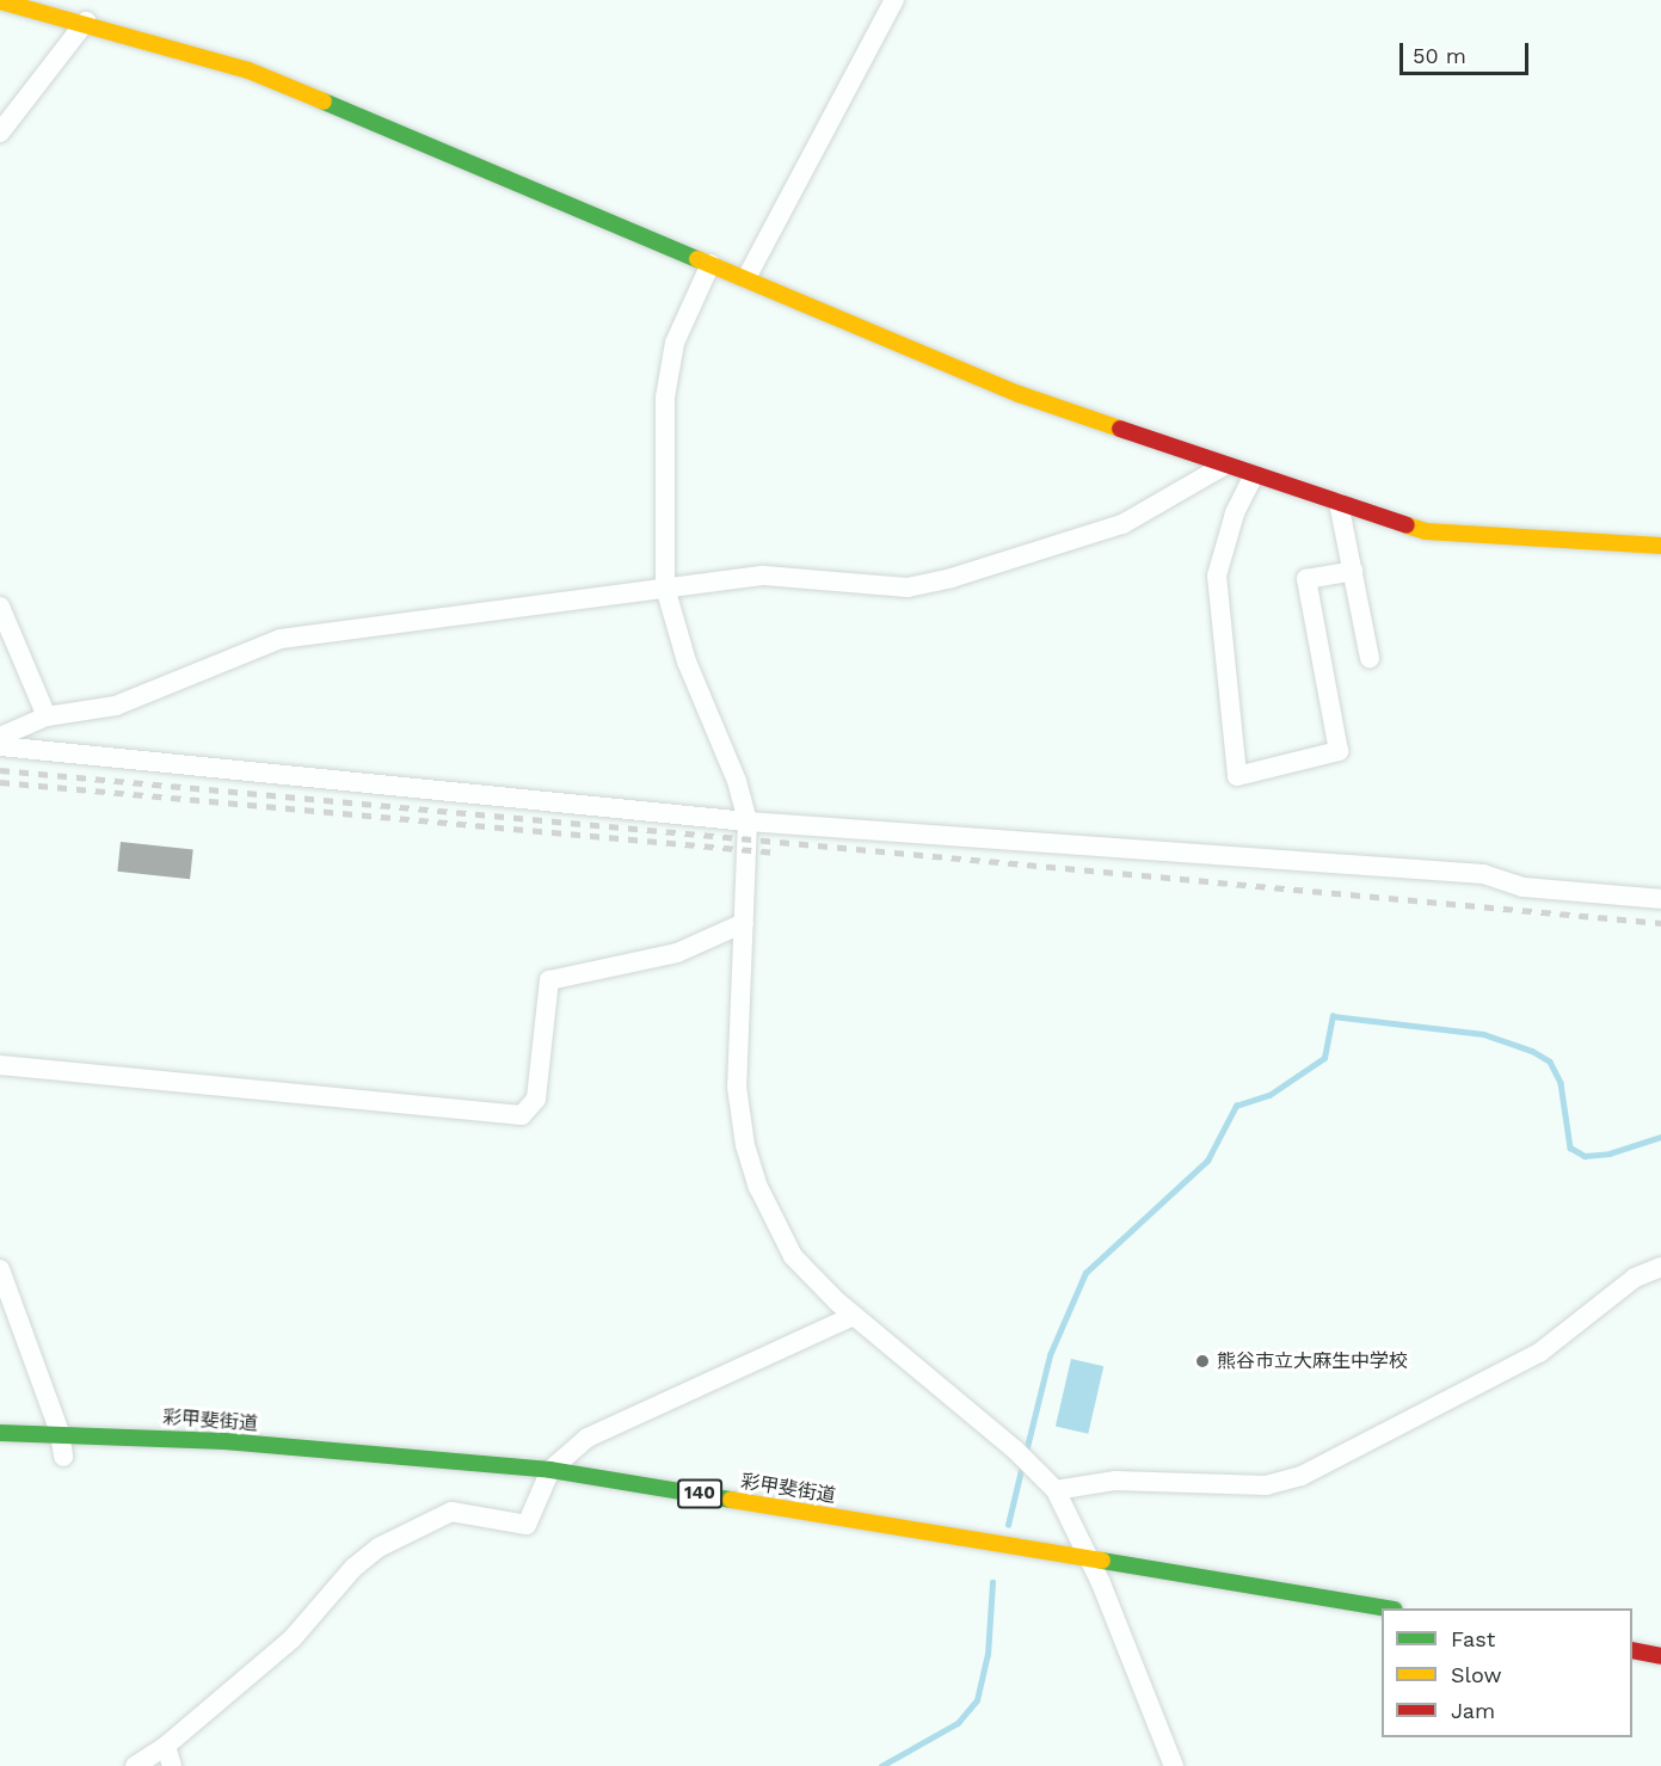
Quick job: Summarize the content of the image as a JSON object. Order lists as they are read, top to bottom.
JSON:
{
  "streets": {
    "main road": ["彩甲斐街道", "140"]
  },
  "places": ["熊谷市立大麻生中学校"],
  "legend": ["Fast", "Slow", "Jam"],
  "scale_bar": "50 m"
}
